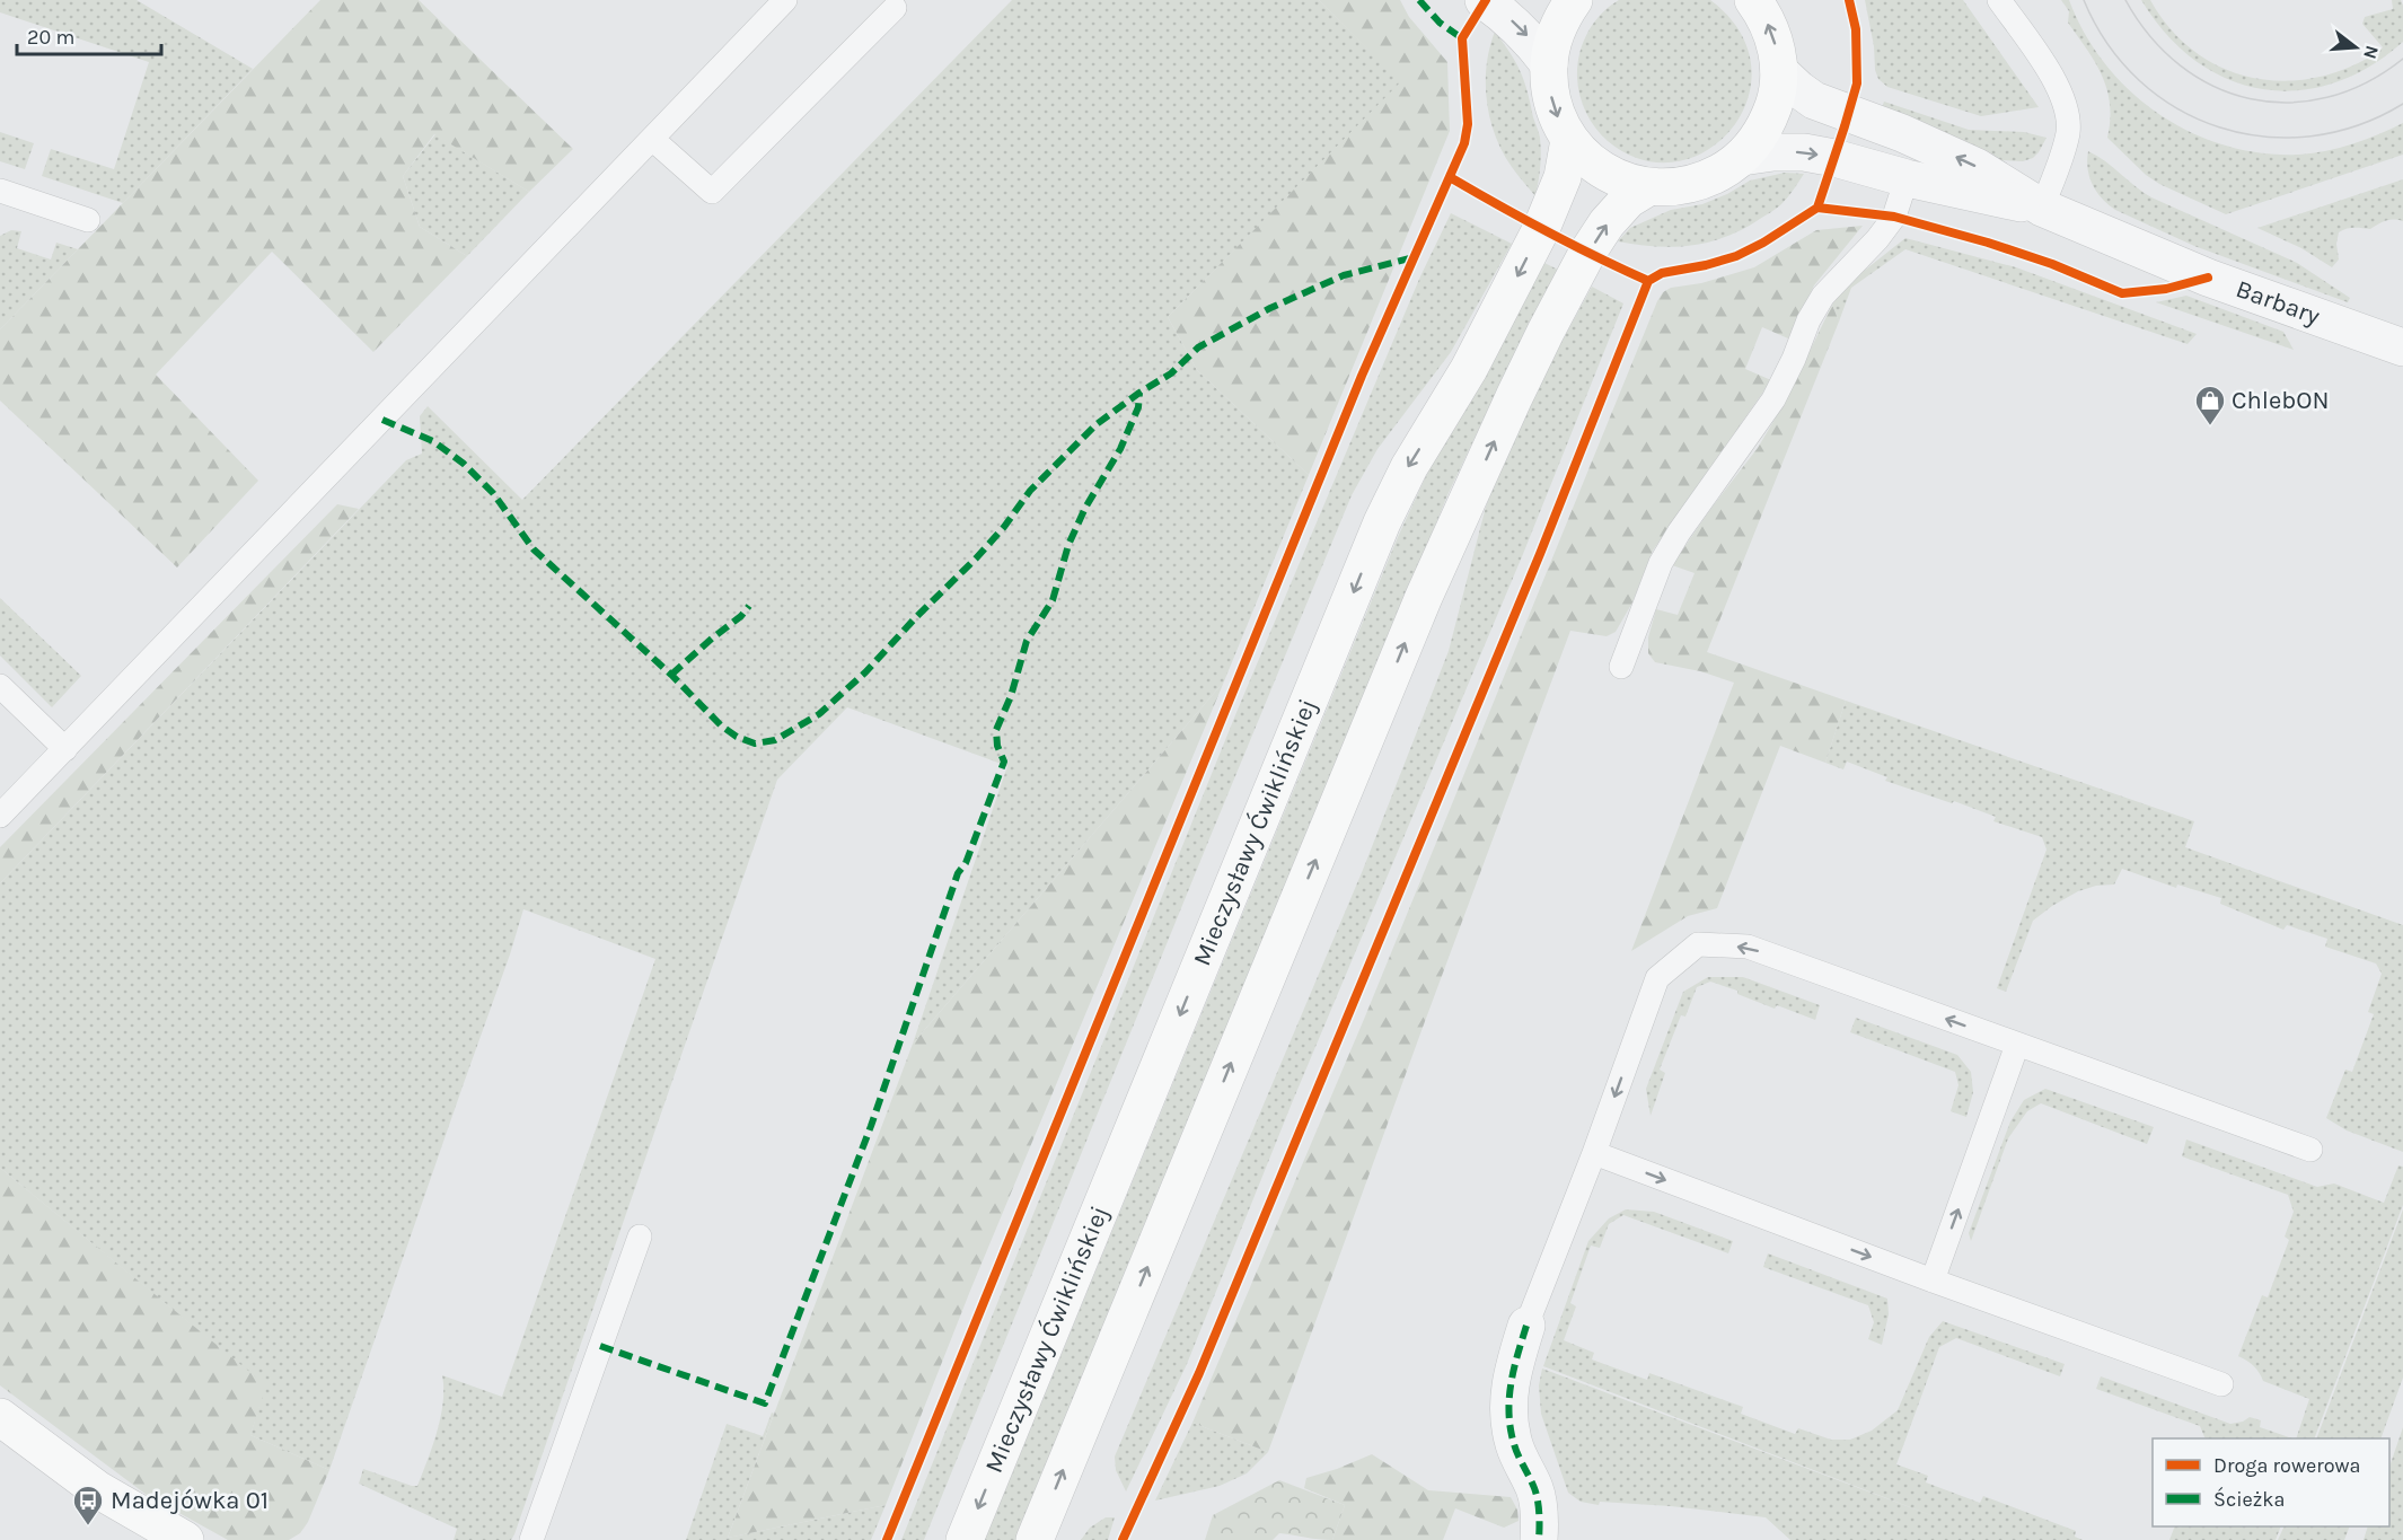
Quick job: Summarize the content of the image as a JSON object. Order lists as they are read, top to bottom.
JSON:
{
  "streets": {
    "street": ["Barbary", "Mieczysławy Ćwiklińskiej"]
  },
  "places": {
    "shop": ["ChlebON"],
    "bus stop": ["Madejówka 01"]
  },
  "legend": ["Droga rowerowa", "Ścieżka"],
  "scale_bar": "20 m",
  "north": "right"
}
